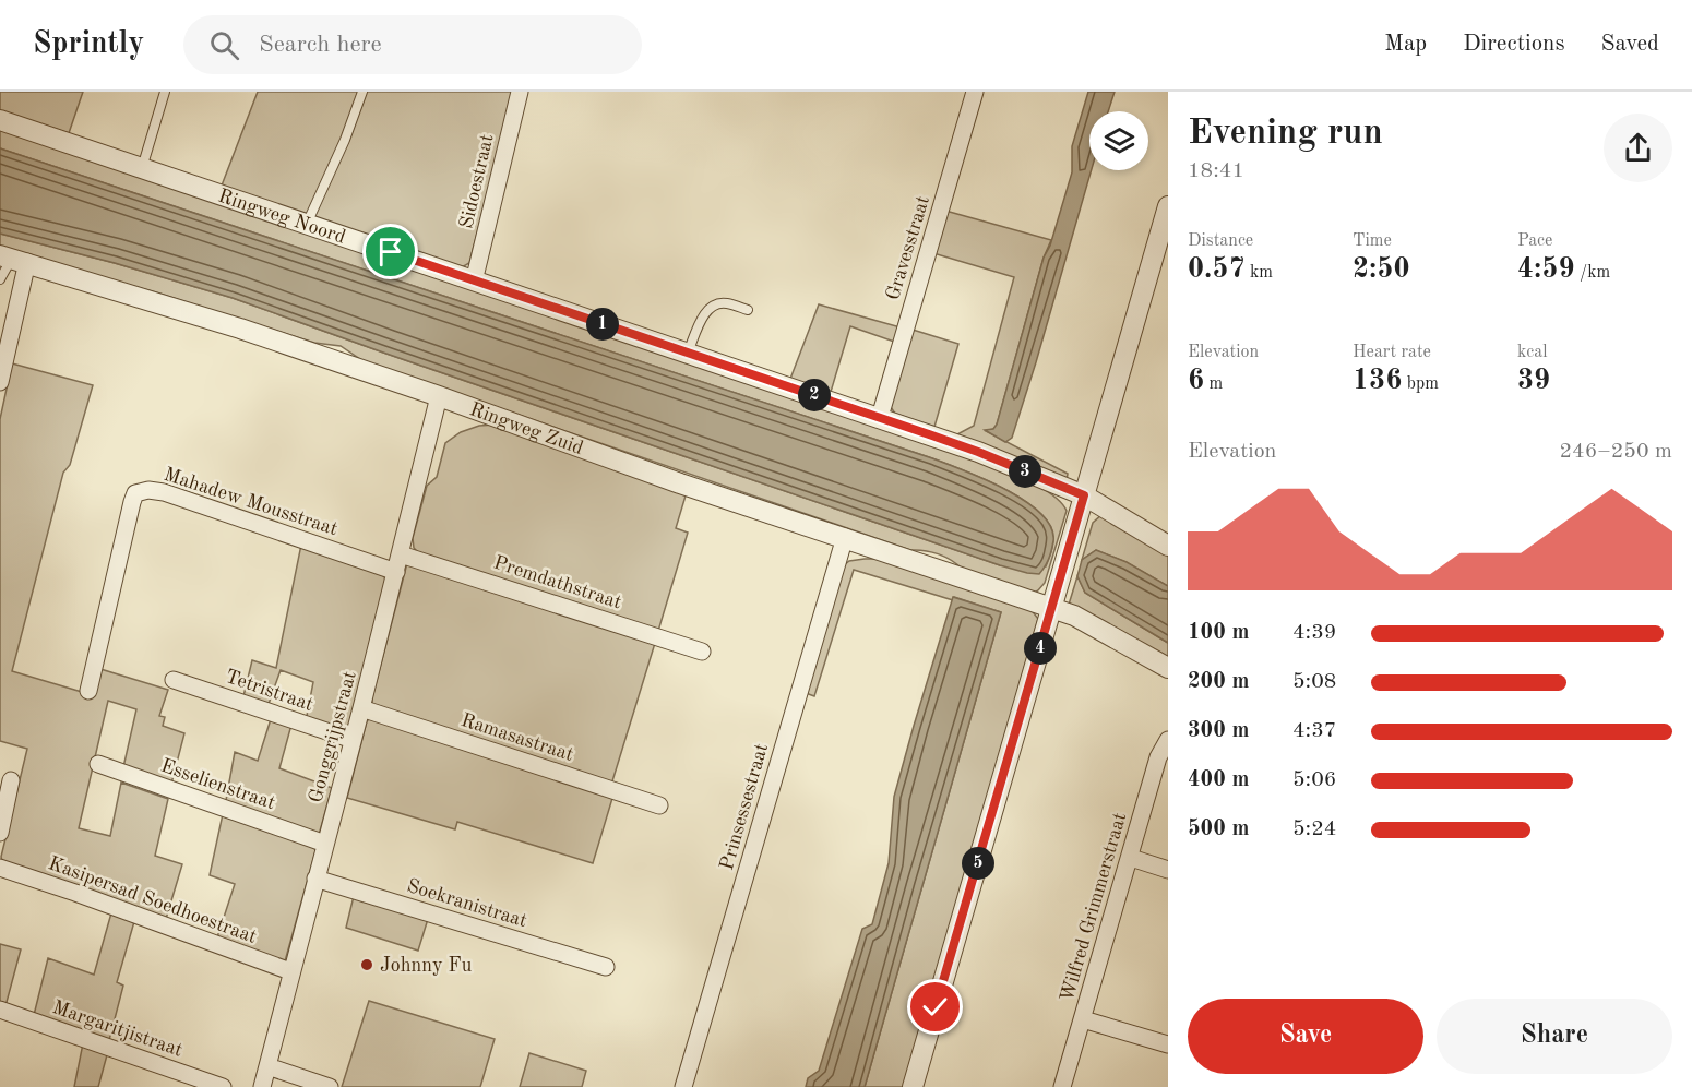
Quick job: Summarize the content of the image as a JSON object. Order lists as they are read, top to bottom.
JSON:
{
  "streets": {
    "street": [
      "Sidoestraat",
      "Ringweg Noord",
      "Gravesstraat",
      "Ringweg Zuid",
      "Mahadew Mousstraat",
      "Premdathstraat",
      "Tetristraat",
      "Gonggrijpstraat",
      "Ramasastraat",
      "Esselienstraat",
      "Prinsessestraat",
      "Kasipersad Soedhoestraat",
      "Soekranistraat",
      "Wilfred Grimmerstraat",
      "Margaritjistraat"
    ]
  },
  "crossings": [
    ["Sidoestraat", "Ringweg Noord"],
    ["Ringweg Noord", "Gravesstraat"],
    ["Ringweg Zuid", "Gonggrijpstraat"],
    ["Ringweg Zuid", "Prinsessestraat"],
    ["Mahadew Mousstraat", "Gonggrijpstraat"],
    ["Premdathstraat", "Gonggrijpstraat"],
    ["Tetristraat", "Gonggrijpstraat"],
    ["Gonggrijpstraat", "Ramasastraat"],
    ["Gonggrijpstraat", "Esselienstraat"],
    ["Gonggrijpstraat", "Kasipersad Soedhoestraat"],
    ["Gonggrijpstraat", "Soekranistraat"]
  ],
  "places": ["Johnny Fu"],
  "page": {
    "header": "Sprintly",
    "search": "Search here",
    "nav": ["Map", "Directions", "Saved"],
    "heading": ["Evening run", "18:41"],
    "stats": [
      ["Distance", "0.57 km"],
      ["Time", "2:50"],
      ["Pace", "4:59 /km"],
      ["Elevation", "6 m"],
      ["Heart rate", "136 bpm"],
      ["kcal", "39"]
    ],
    "pins": [
      "1",
      "2",
      "3",
      "4",
      "5"
    ],
    "chart": ["Elevation", "246–250 m"],
    "list": [
      {
        "name": "100 m",
        "note": "4:39"
      },
      {
        "name": "200 m",
        "note": "5:08"
      },
      {
        "name": "300 m",
        "note": "4:37"
      },
      {
        "name": "400 m",
        "note": "5:06"
      },
      {
        "name": "500 m",
        "note": "5:24"
      }
    ],
    "buttons": ["Save", "Share"]
  }
}
